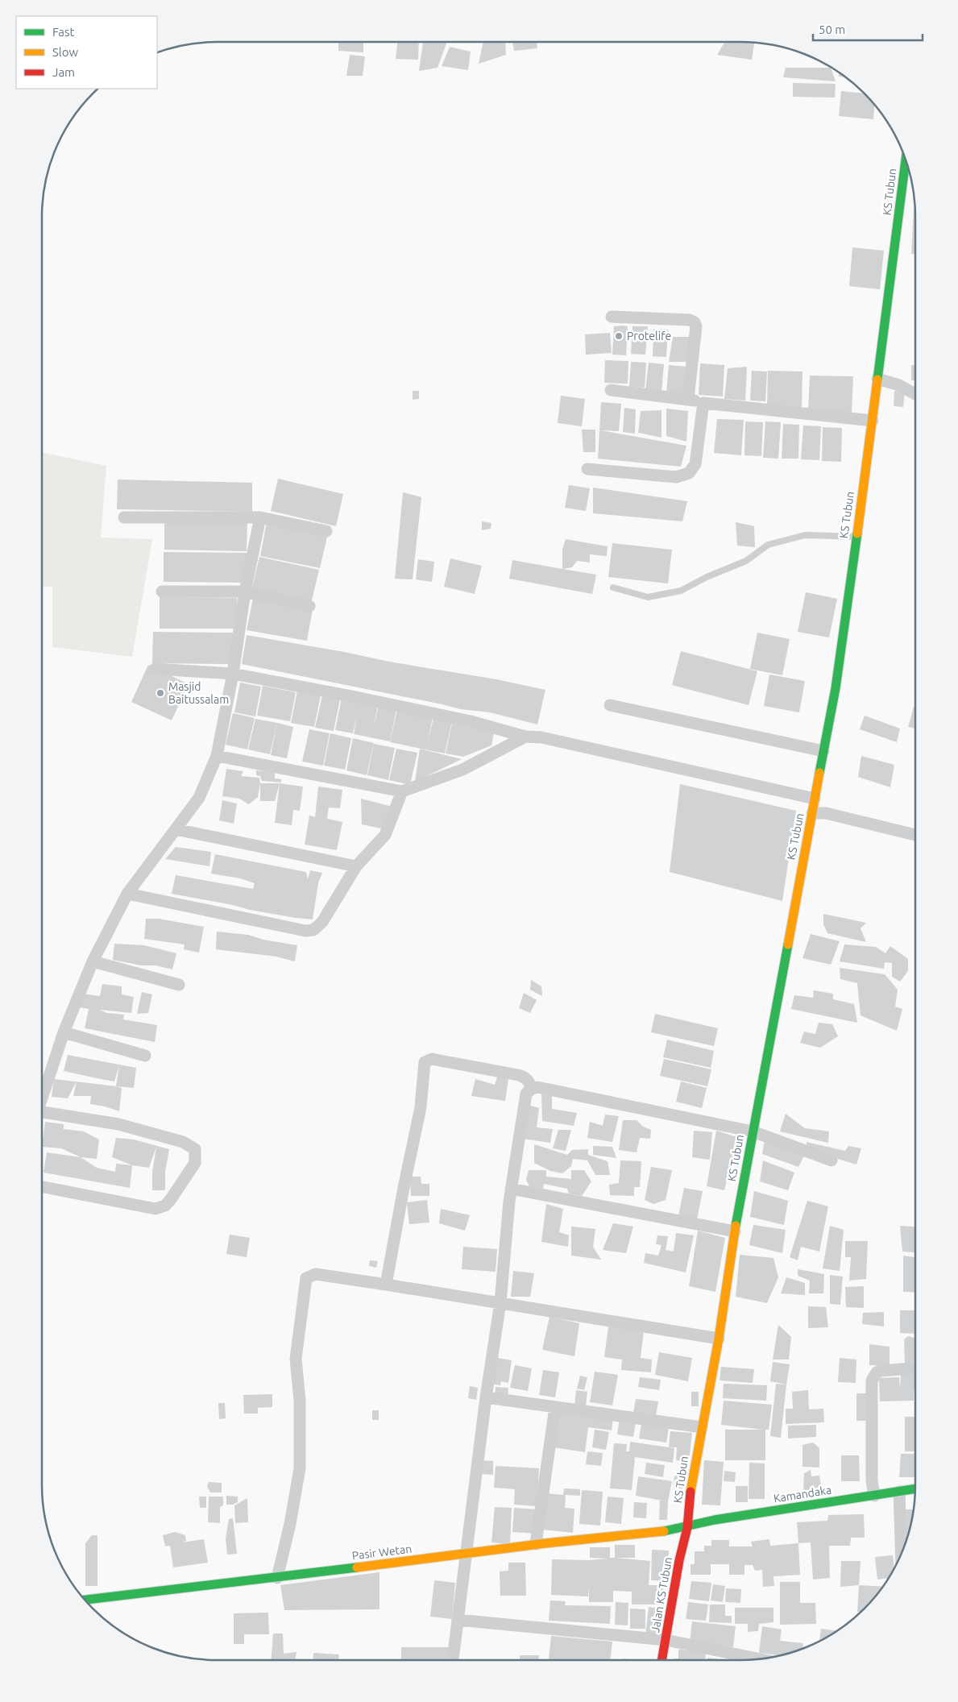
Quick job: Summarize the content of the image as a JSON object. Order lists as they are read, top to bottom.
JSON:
{
  "streets": {
    "main road": [
      "KS Tubun",
      "Kamandaka",
      "Pasir Wetan",
      "Jalan KS Tubun"
    ]
  },
  "crossings": [
    ["KS Tubun", "Kamandaka"],
    ["KS Tubun", "Pasir Wetan"],
    ["KS Tubun", "Jalan KS Tubun"],
    ["Kamandaka", "Pasir Wetan"],
    ["Kamandaka", "Jalan KS Tubun"],
    ["Pasir Wetan", "Jalan KS Tubun"]
  ],
  "places": ["Protelife", "Masjid Baitussalam"],
  "legend": ["Fast", "Slow", "Jam"],
  "scale_bar": "50 m"
}
